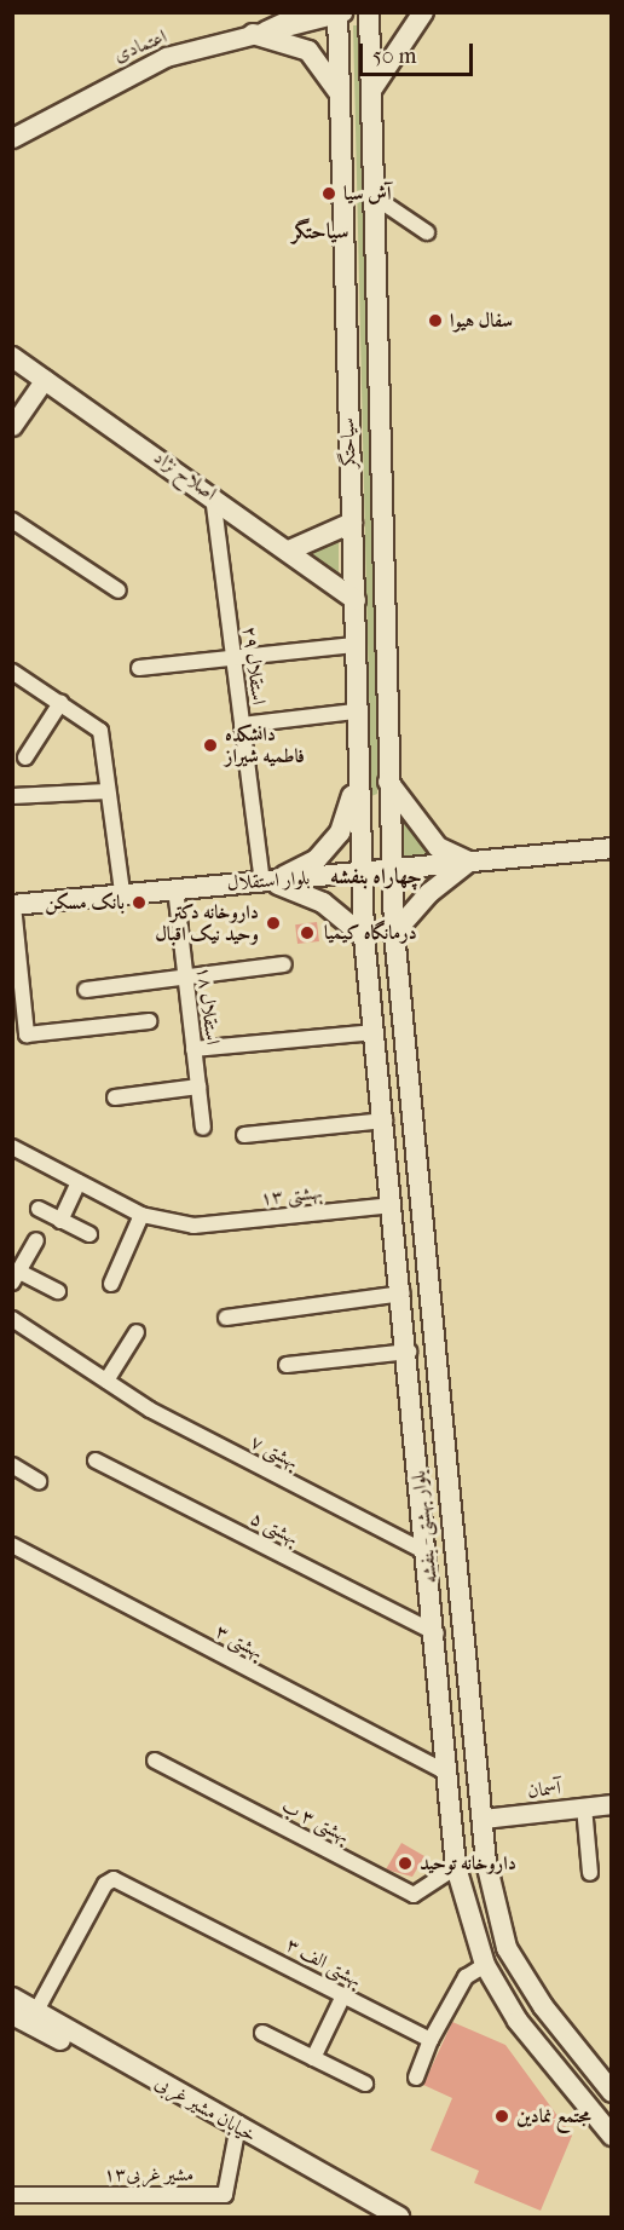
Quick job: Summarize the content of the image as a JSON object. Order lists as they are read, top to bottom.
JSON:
{
  "streets": {
    "main road": [
      "سیاحتگر",
      "اصلاح نژاد",
      "بلوار استقلال",
      "بلوار بهشتی - بنفشه",
      "خیابان مشیر غربی"
    ],
    "street": [
      "اعتمادی",
      "۲۹ استقلال",
      "استقلال ۱۸",
      "بهشتی ۱۳",
      "بهشتی ۷",
      "بهشتی ۵",
      "بهشتی ۳",
      "آسمان",
      "بهشتی ۳ ب",
      "بهشتی الف ۳",
      "مشیر غربی۱۳"
    ]
  },
  "crossings": [
    ["اعتمادی", "سیاحتگر"],
    ["سیاحتگر", "اصلاح نژاد"],
    ["سیاحتگر", "بلوار استقلال"],
    ["سیاحتگر", "بلوار بهشتی - بنفشه"],
    ["اصلاح نژاد", "۲۹ استقلال"],
    ["۲۹ استقلال", "بلوار استقلال"],
    ["بلوار استقلال", "استقلال ۱۸"],
    ["بلوار استقلال", "بلوار بهشتی - بنفشه"],
    ["بهشتی ۱۳", "بلوار بهشتی - بنفشه"],
    ["بهشتی ۷", "بلوار بهشتی - بنفشه"],
    ["بلوار بهشتی - بنفشه", "بهشتی ۵"],
    ["بلوار بهشتی - بنفشه", "بهشتی ۳"],
    ["بلوار بهشتی - بنفشه", "آسمان"],
    ["بلوار بهشتی - بنفشه", "بهشتی ۳ ب"],
    ["بهشتی الف ۳", "خیابان مشیر غربی"],
    ["خیابان مشیر غربی", "مشیر غربی۱۳"]
  ],
  "districts": ["سیاحتگر", "چهاراه بنفشه"],
  "places": [
    "آش سیا",
    "سفال هیوا",
    "دانشکده فاطمیه شیراز",
    "بانک مسکن",
    "داروخانه دکتر وحید نیک اقبال",
    "درمانگاه کیمیا",
    "داروخانه توحید",
    "مجتمع نمادین"
  ],
  "scale_bar": "50 m"
}
